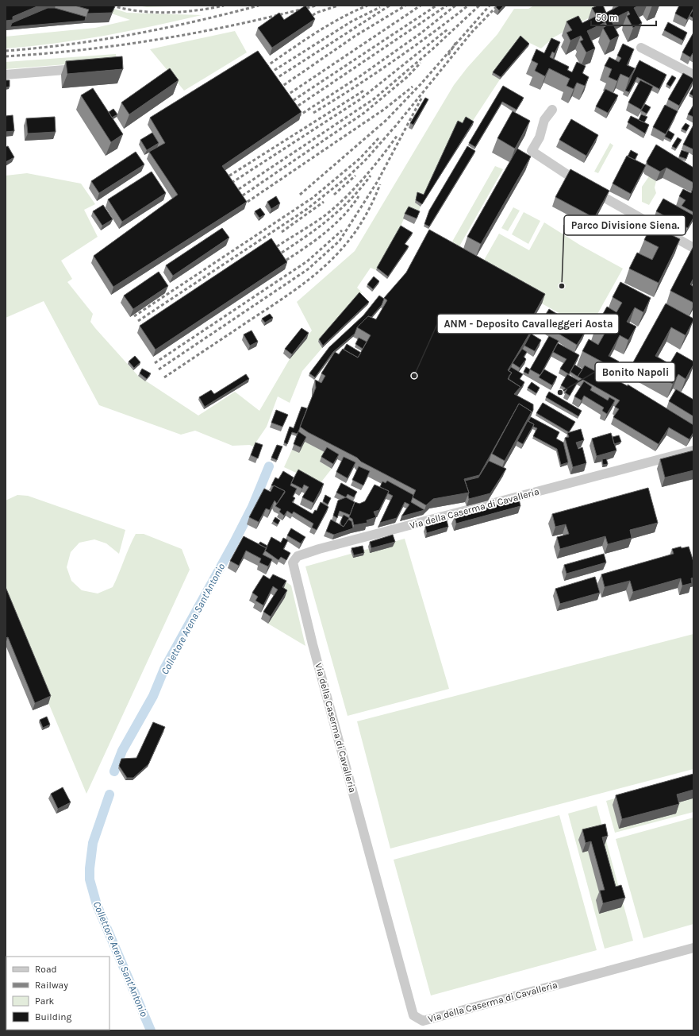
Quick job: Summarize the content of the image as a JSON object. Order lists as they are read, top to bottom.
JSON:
{
  "streets": {
    "street": ["Via della Caserma di Cavalleria"]
  },
  "water": ["Collettore Arena Sant'Antonio"],
  "places": ["Parco Divisione Siena.", "ANM - Deposito Cavalleggeri Aosta", "Bonito Napoli"],
  "legend": [
    "Road",
    "Railway",
    "Park",
    "Building"
  ],
  "scale_bar": "50 m"
}
